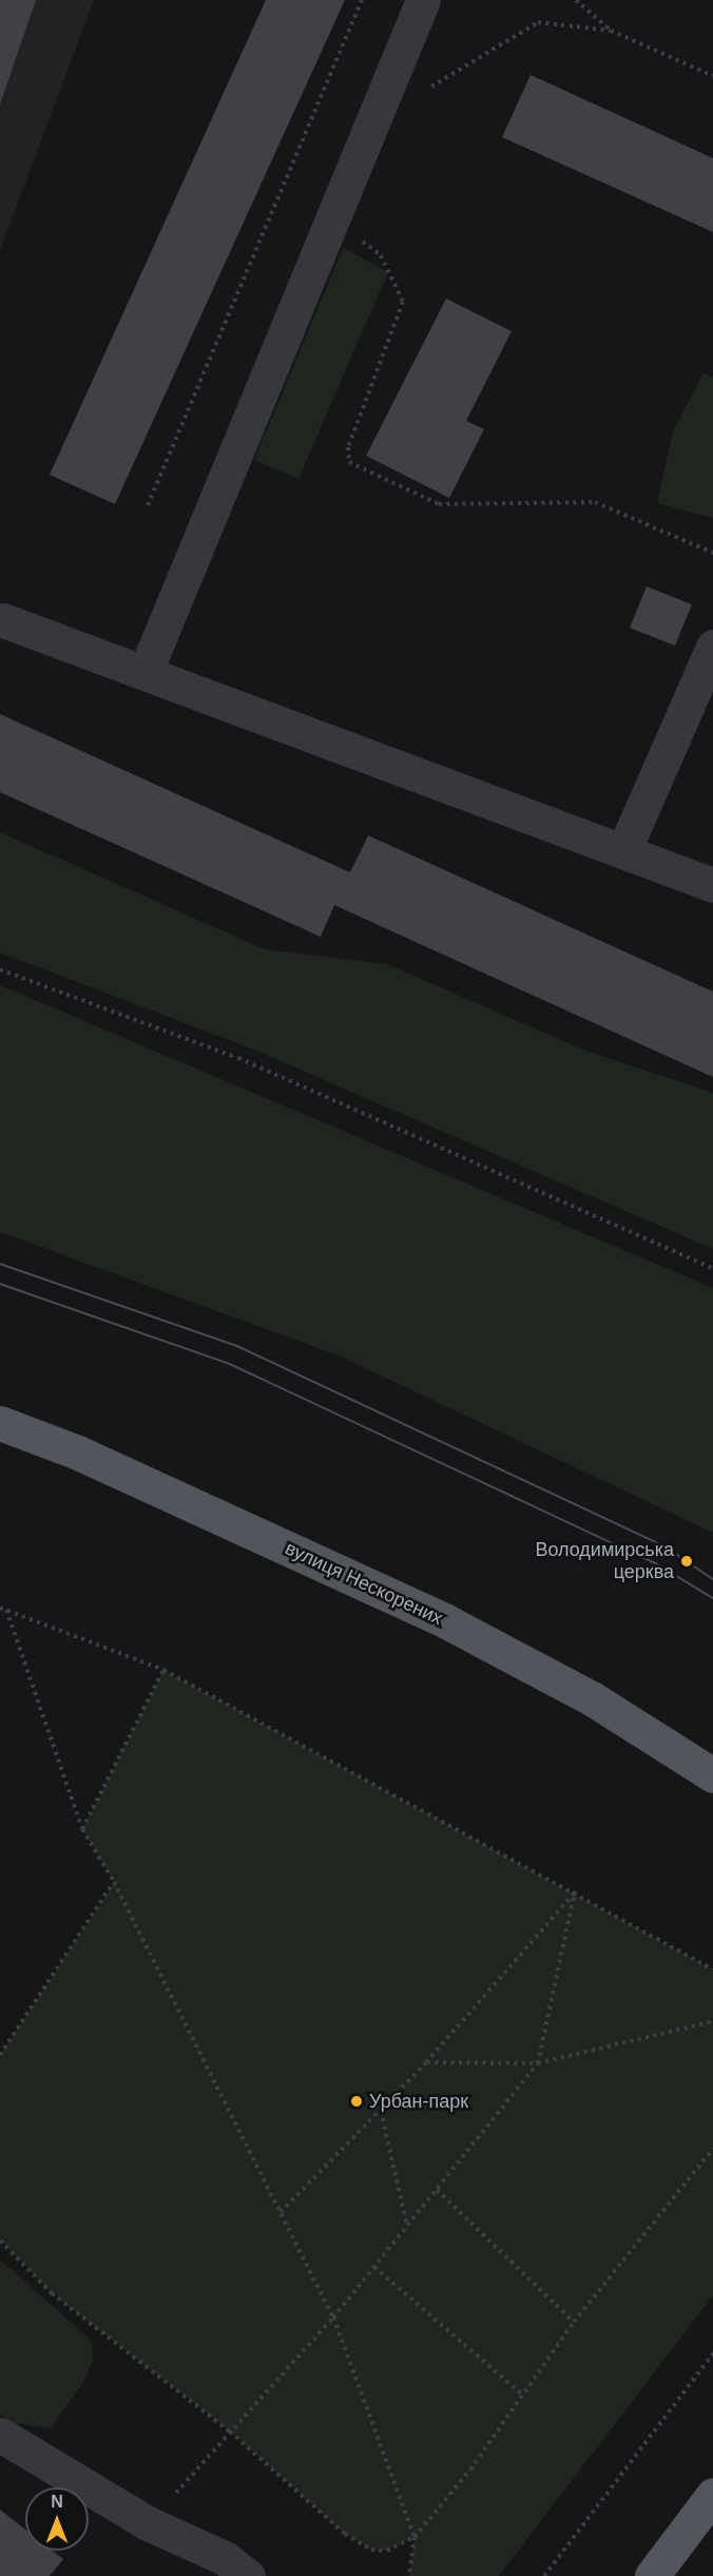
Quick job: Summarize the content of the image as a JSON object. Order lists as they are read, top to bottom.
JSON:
{
  "streets": {
    "main road": ["вулиця Нескорених"]
  },
  "places": ["Володимирська церква", "Урбан-парк"],
  "north": "top"
}
